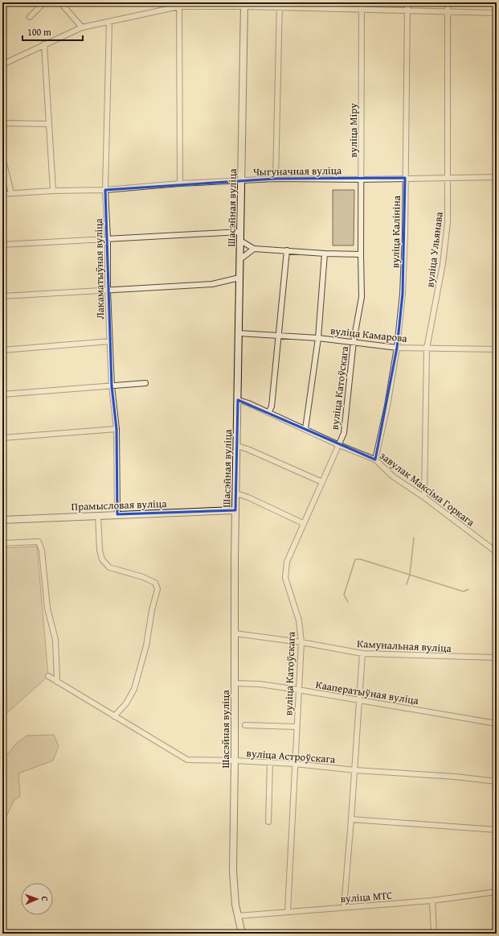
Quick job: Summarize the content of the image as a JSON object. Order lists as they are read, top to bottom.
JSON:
{
  "streets": {
    "main road": ["Шасэйная вуліца", "Прамысловая вуліца"],
    "street": [
      "вуліца Міру",
      "Чыгуначная вуліца",
      "вуліца Калініна",
      "вуліца Ульянава",
      "Лакаматыўная вуліца",
      "вуліца Камарова",
      "вуліца Катоўскага",
      "завулак Максіма Горкага",
      "Камунальная вуліца",
      "Кааператыўная вуліца",
      "вуліца Астроўскага",
      "вуліца МТС"
    ]
  },
  "crossings": [
    ["вуліца Міру", "Чыгуначная вуліца"],
    ["вуліца Міру", "вуліца Катоўскага"],
    ["Чыгуначная вуліца", "Шасэйная вуліца"],
    ["Чыгуначная вуліца", "вуліца Калініна"],
    ["Чыгуначная вуліца", "вуліца Ульянава"],
    ["Чыгуначная вуліца", "Лакаматыўная вуліца"],
    ["Шасэйная вуліца", "вуліца Камарова"],
    ["Шасэйная вуліца", "завулак Максіма Горкага"],
    ["Шасэйная вуліца", "Прамысловая вуліца"],
    ["Шасэйная вуліца", "Камунальная вуліца"],
    ["Шасэйная вуліца", "Кааператыўная вуліца"],
    ["Шасэйная вуліца", "вуліца Астроўскага"],
    ["Шасэйная вуліца", "вуліца МТС"],
    ["вуліца Калініна", "вуліца Камарова"],
    ["вуліца Калініна", "завулак Максіма Горкага"],
    ["вуліца Ульянава", "вуліца Камарова"],
    ["вуліца Ульянава", "завулак Максіма Горкага"],
    ["Лакаматыўная вуліца", "Прамысловая вуліца"],
    ["вуліца Камарова", "вуліца Катоўскага"],
    ["вуліца Катоўскага", "завулак Максіма Горкага"],
    ["вуліца Катоўскага", "Камунальная вуліца"],
    ["вуліца Катоўскага", "Кааператыўная вуліца"],
    ["вуліца Катоўскага", "вуліца Астроўскага"],
    ["вуліца Катоўскага", "вуліца МТС"]
  ],
  "scale_bar": "100 m",
  "north": "right"
}
